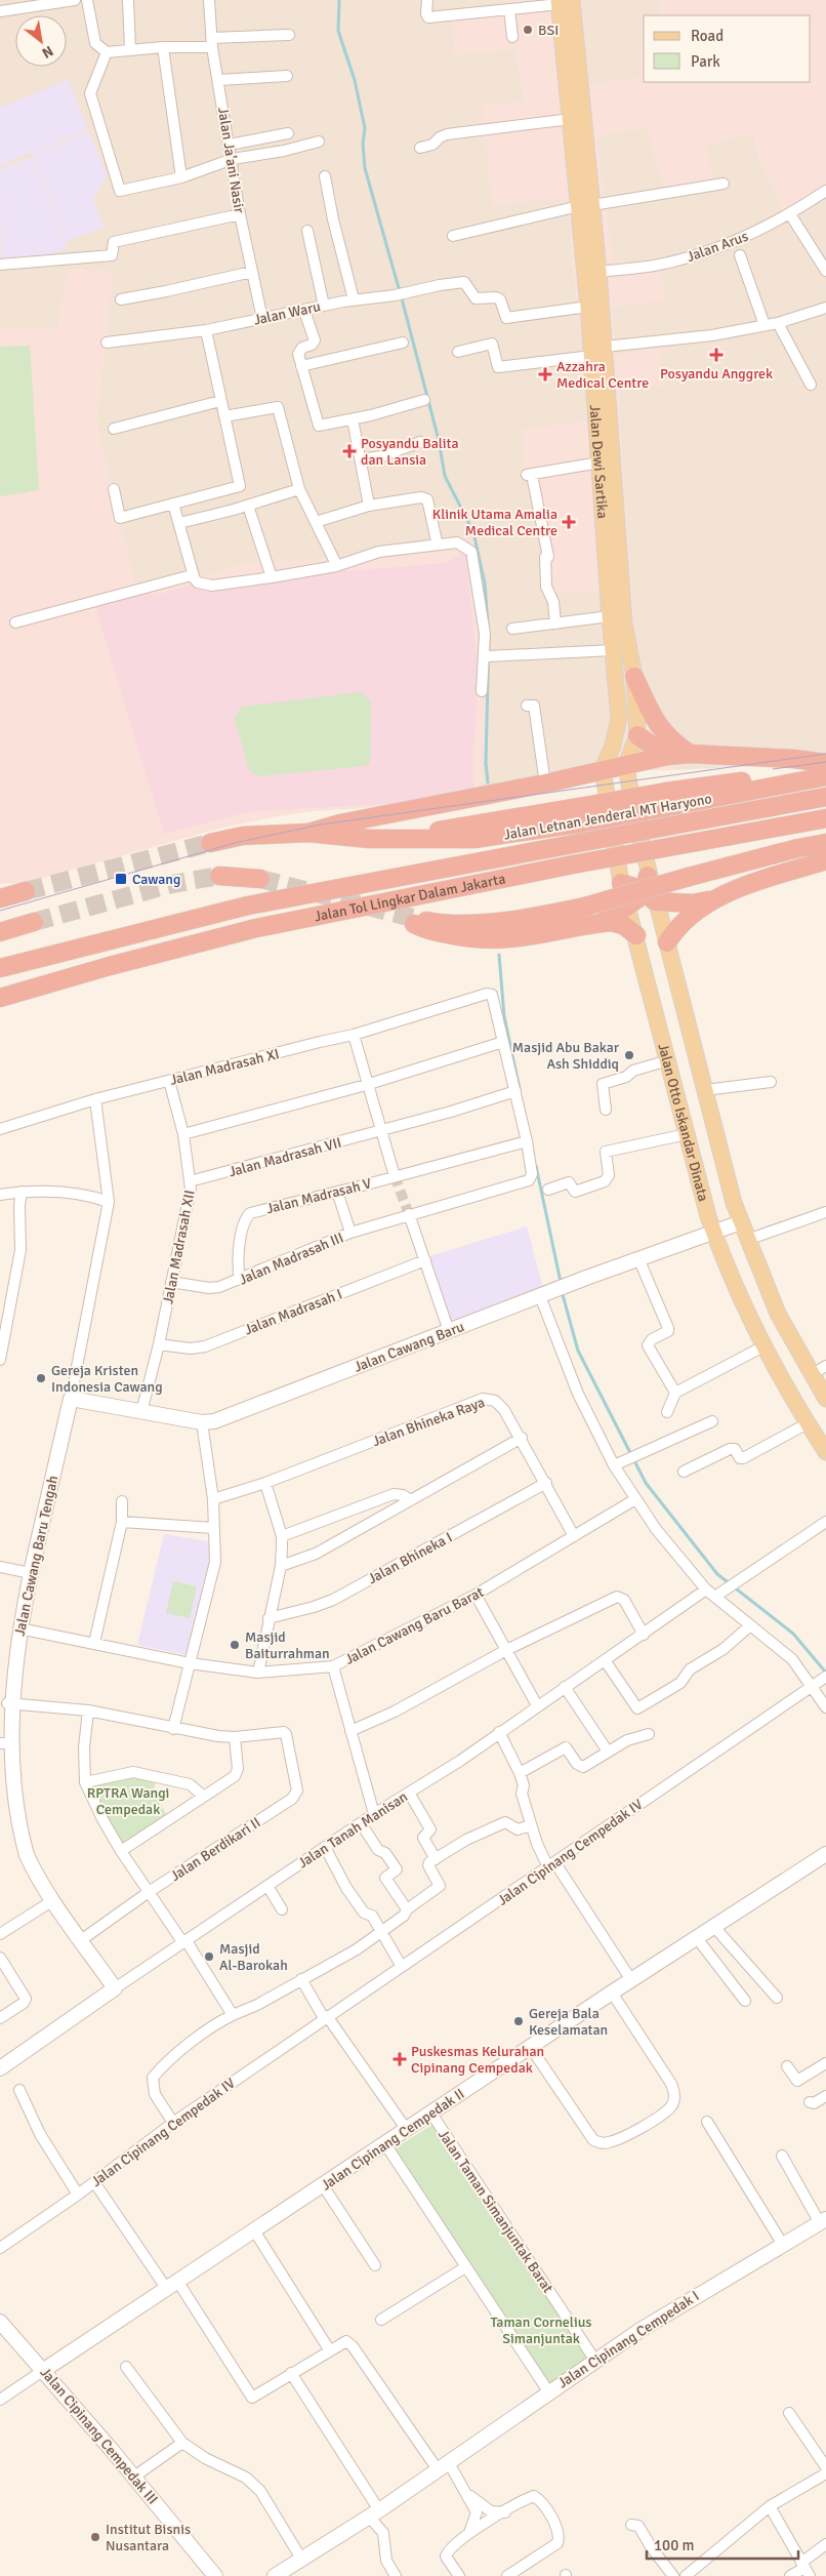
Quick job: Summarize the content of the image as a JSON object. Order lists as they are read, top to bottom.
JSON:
{
  "streets": {
    "highway": ["Jalan Letnan Jenderal MT Haryono", "Jalan Tol Lingkar Dalam Jakarta"],
    "main road": ["Jalan Dewi Sartika", "Jalan Otto Iskandar Dinata"],
    "street": [
      "Jalan Ja'ani Nasir",
      "Jalan Arus",
      "Jalan Waru",
      "Jalan Madrasah XI",
      "Jalan Madrasah VII",
      "Jalan Madrasah V",
      "Jalan Madrasah XII",
      "Jalan Madrasah III",
      "Jalan Madrasah I",
      "Jalan Cawang Baru",
      "Jalan Bhineka Raya",
      "Jalan Cawang Baru Tengah",
      "Jalan Bhineka I",
      "Jalan Cawang Baru Barat",
      "Jalan Tanah Manisan",
      "Jalan Berdikari II",
      "Jalan Cipinang Cempedak IV",
      "Jalan Cipinang Cempedak II",
      "Jalan Taman Simanjuntak Barat",
      "Jalan Cipinang Cempedak I",
      "Jalan Cipinang Cempedak III"
    ]
  },
  "crossings": [
    ["Jalan Ja'ani Nasir", "Jalan Waru"],
    ["Jalan Arus", "Jalan Dewi Sartika"],
    ["Jalan Waru", "Jalan Dewi Sartika"],
    ["Jalan Dewi Sartika", "Jalan Otto Iskandar Dinata"],
    ["Jalan Madrasah XI", "Jalan Madrasah XII"],
    ["Jalan Madrasah XI", "Jalan Cawang Baru Tengah"],
    ["Jalan Otto Iskandar Dinata", "Jalan Cawang Baru"],
    ["Jalan Madrasah VII", "Jalan Madrasah XII"],
    ["Jalan Madrasah V", "Jalan Madrasah III"],
    ["Jalan Madrasah XII", "Jalan Madrasah III"],
    ["Jalan Madrasah XII", "Jalan Madrasah I"],
    ["Jalan Madrasah XII", "Jalan Cawang Baru"],
    ["Jalan Cawang Baru", "Jalan Cawang Baru Tengah"],
    ["Jalan Bhineka Raya", "Jalan Bhineka I"],
    ["Jalan Bhineka Raya", "Jalan Cawang Baru Barat"],
    ["Jalan Cawang Baru Tengah", "Jalan Cawang Baru Barat"],
    ["Jalan Cawang Baru Tengah", "Jalan Tanah Manisan"],
    ["Jalan Cawang Baru Tengah", "Jalan Berdikari II"],
    ["Jalan Cipinang Cempedak II", "Jalan Taman Simanjuntak Barat"],
    ["Jalan Cipinang Cempedak II", "Jalan Cipinang Cempedak III"],
    ["Jalan Taman Simanjuntak Barat", "Jalan Cipinang Cempedak I"]
  ],
  "parks": ["RPTRA Wangi Cempedak", "Taman Cornelius Simanjuntak"],
  "places": {
    "other": [
      "BSI",
      "Masjid Abu Bakar Ash Shiddiq",
      "Gereja Kristen Indonesia Cawang",
      "Masjid Baiturrahman",
      "Masjid Al-Barokah",
      "Gereja Bala Keselamatan",
      "Institut Bisnis Nusantara"
    ],
    "health": [
      "Posyandu Anggrek",
      "Azzahra Medical Centre",
      "Posyandu Balita dan Lansia",
      "Klinik Utama Amalia Medical Centre",
      "Puskesmas Kelurahan Cipinang Cempedak"
    ],
    "transit": ["Cawang"]
  },
  "legend": ["Road", "Park"],
  "scale_bar": "100 m",
  "north": "bottom right"
}
